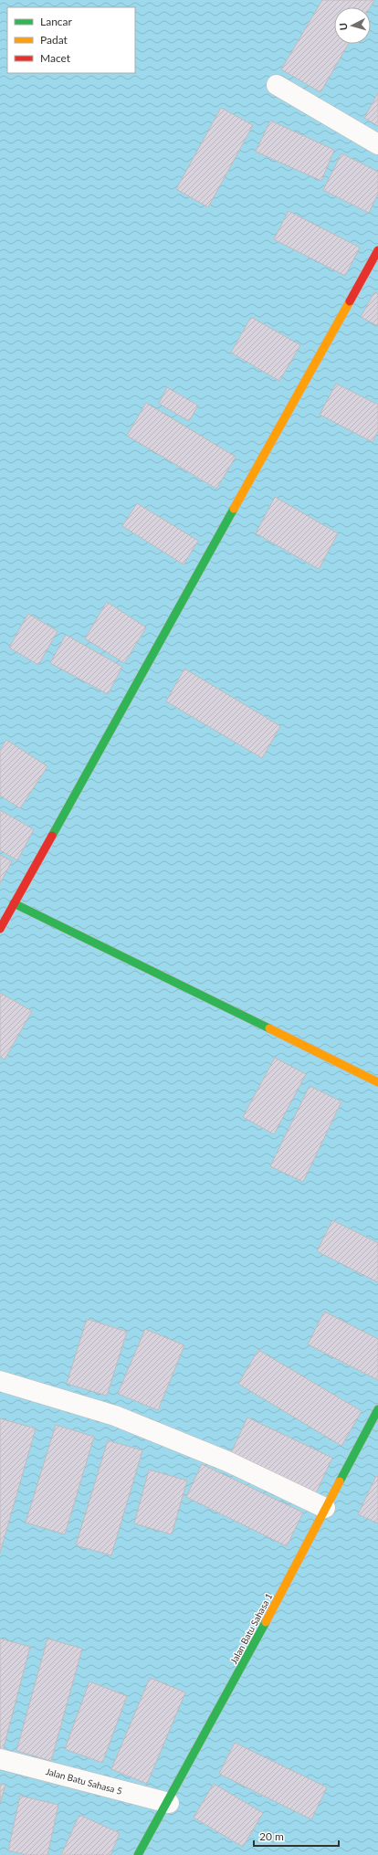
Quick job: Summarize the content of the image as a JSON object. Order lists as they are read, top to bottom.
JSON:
{
  "streets": {
    "street": ["Jalan Batu Sahasa 1", "Jalan Batu Sahasa 5"]
  },
  "crossings": [
    ["Jalan Batu Sahasa 1", "Jalan Batu Sahasa 5"]
  ],
  "legend": ["Lancar", "Padat", "Macet"],
  "scale_bar": "20 m",
  "north": "left"
}
